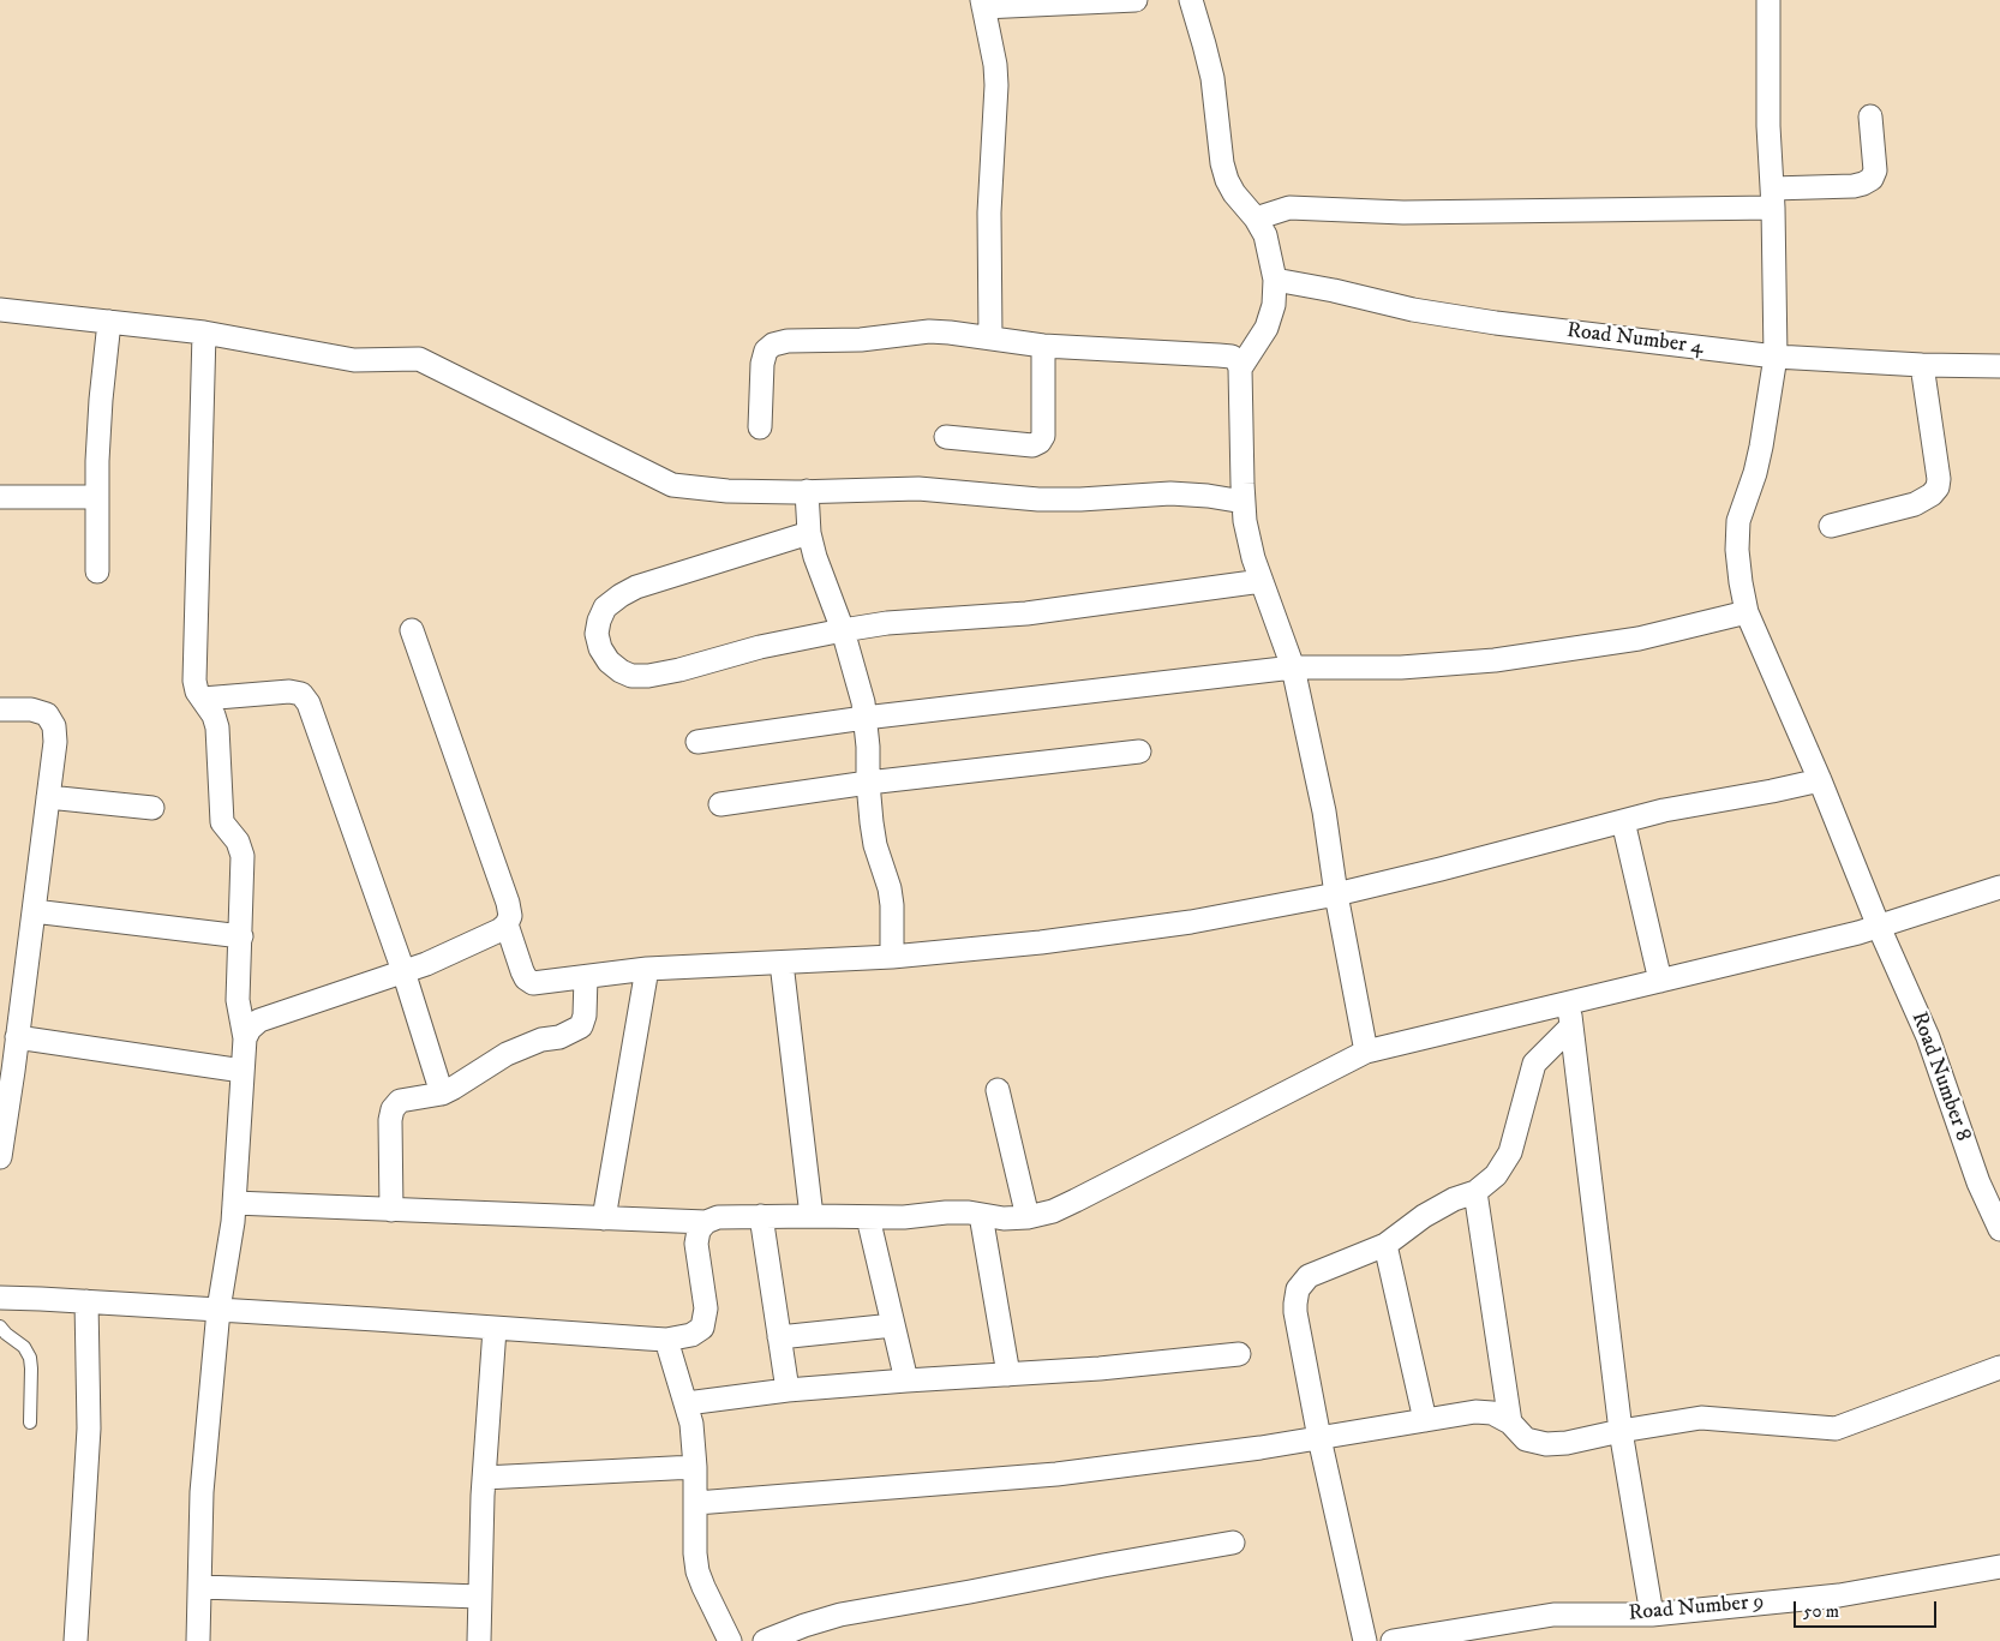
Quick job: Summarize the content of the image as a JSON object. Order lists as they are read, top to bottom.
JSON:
{
  "streets": {
    "street": ["Road Number 4", "Road Number 8", "Road Number 9"]
  },
  "crossings": [
    ["Road Number 4", "Road Number 8"]
  ],
  "scale_bar": "50 m"
}
